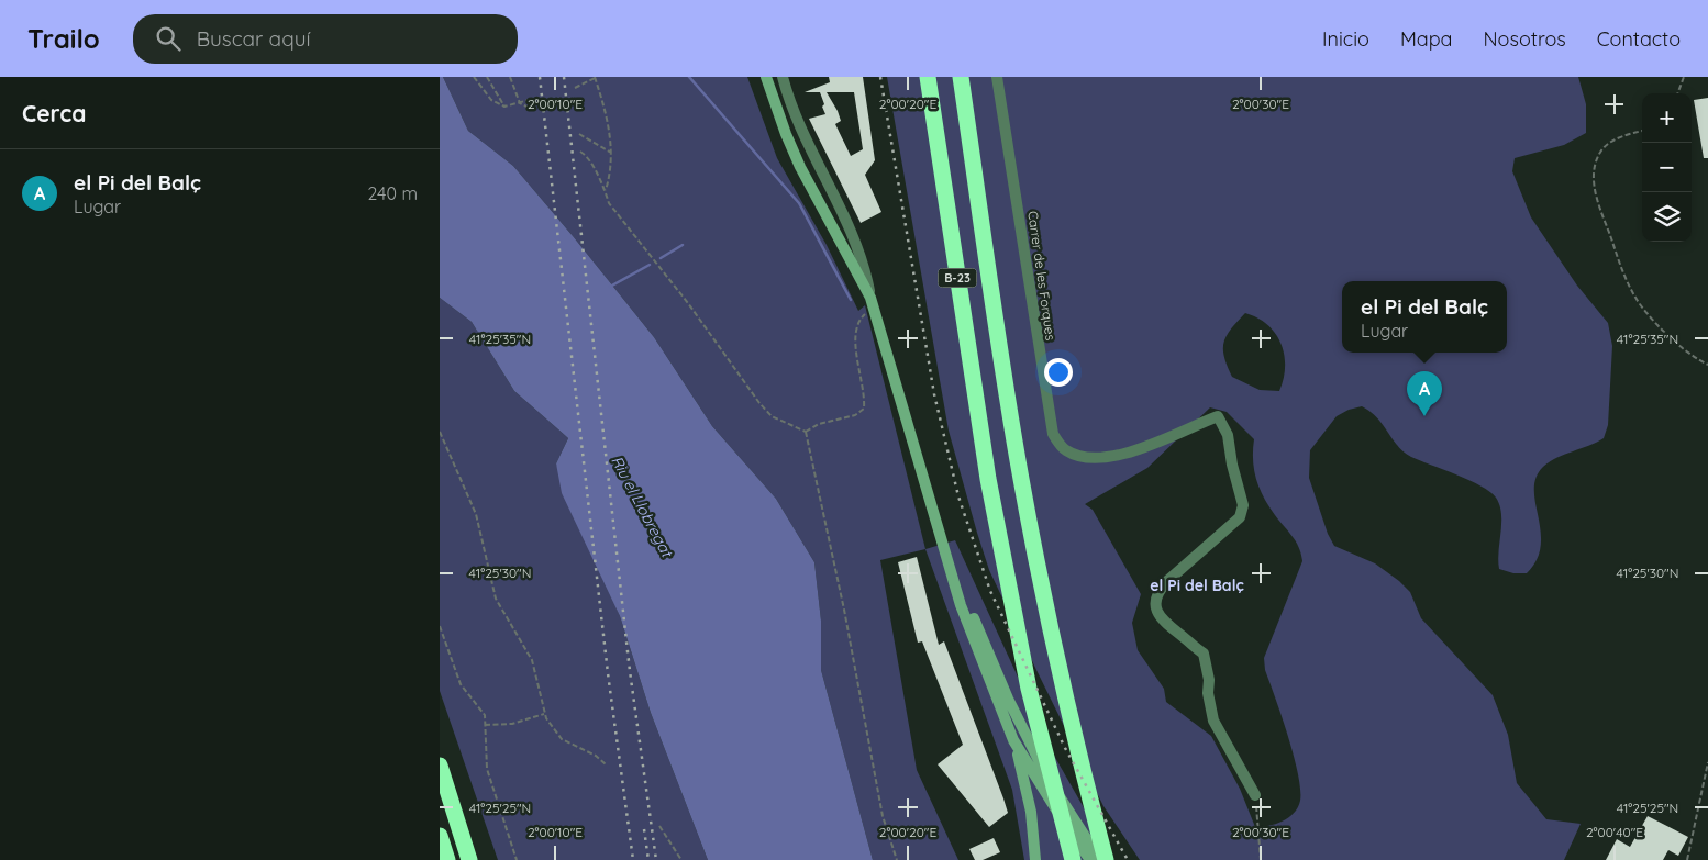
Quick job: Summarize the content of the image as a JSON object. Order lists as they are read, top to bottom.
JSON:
{
  "streets": {
    "highway": ["B-23"],
    "street": ["Carrer de les Forques"]
  },
  "districts": ["el Pi del Balç"],
  "water": ["Riu el Llobregat"],
  "page": {
    "header": "Trailo",
    "search": "Buscar aquí",
    "nav": [
      "Inicio",
      "Mapa",
      "Nosotros",
      "Contacto"
    ],
    "heading": "Cerca",
    "map_buttons": ["+", "−"],
    "list": [
      {
        "mark": "A",
        "name": "el Pi del Balç",
        "note": "Lugar",
        "value": "240 m"
      }
    ],
    "popup": ["el Pi del Balç", "Lugar"],
    "pins": "A"
  },
  "coordinates": [
    "2°00'10\"E",
    "2°00'20\"E",
    "2°00'30\"E",
    "41°25'35\"N",
    "41°25'30\"N",
    "41°25'25\"N",
    "2°00'40\"E"
  ]
}
